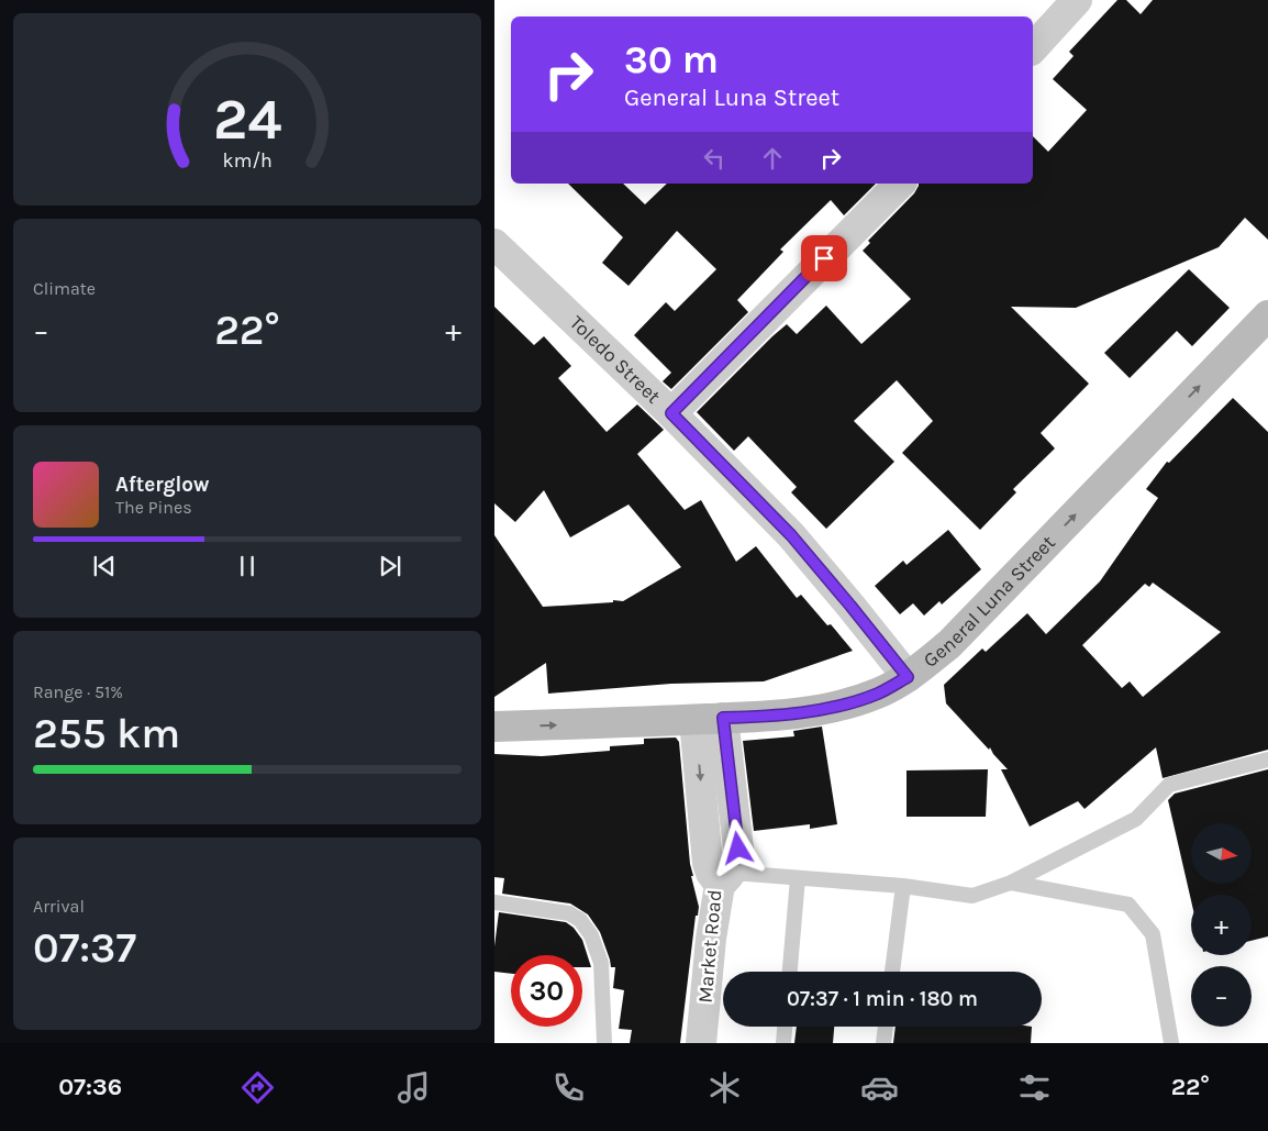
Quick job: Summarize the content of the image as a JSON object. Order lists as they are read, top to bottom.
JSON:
{
  "streets": {
    "main road": ["General Luna Street"],
    "street": ["Toledo Street", "Market Road"]
  },
  "crossings": [
    ["Toledo Street", "General Luna Street"],
    ["General Luna Street", "Market Road"]
  ],
  "one_way": ["General Luna Street"],
  "north": "right",
  "page": {
    "turn": ["30 m", "General Luna Street"],
    "tile": [
      "Climate",
      ["Range · 51%", "255 km"],
      ["Arrival", "07:37"]
    ],
    "heat": ["−", "22°", "+"],
    "song": ["Afterglow", "The Pines"],
    "map_buttons": ["+", "−"],
    "limit": "30",
    "trip": "07:37 · 1 min · 180 m",
    "tabs": ["07:36", "22°"],
    "gauge": ["24", "km/h"]
  }
}
